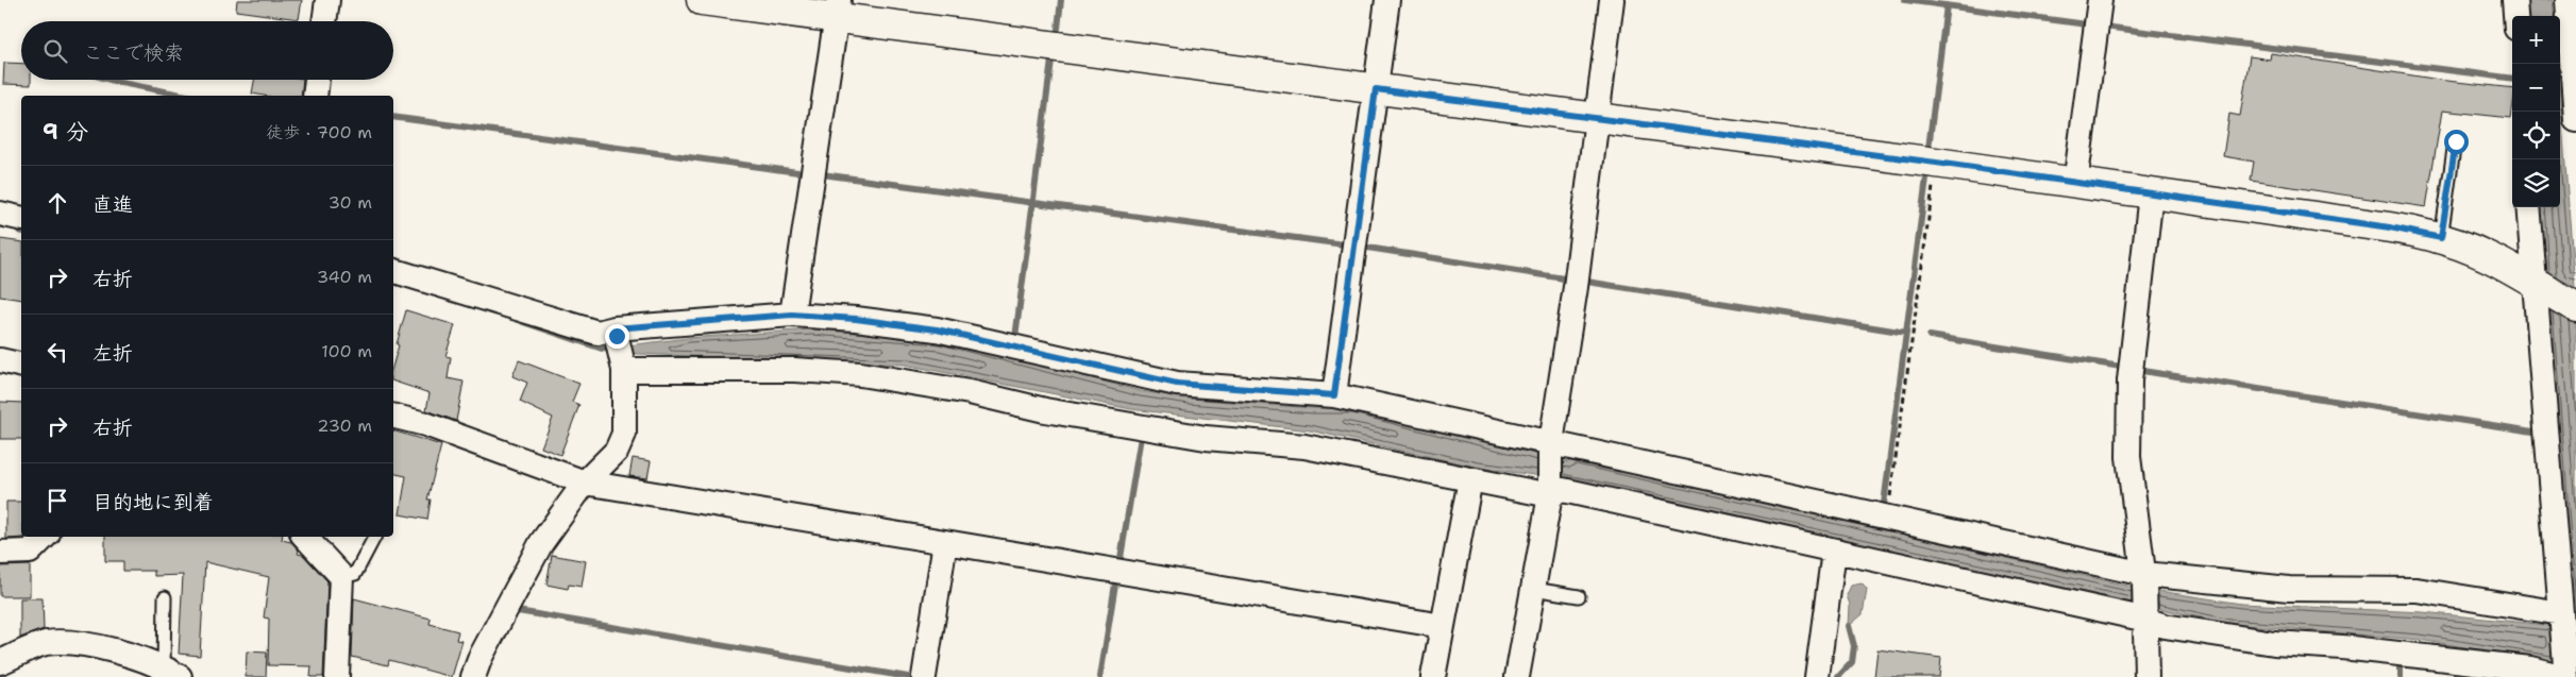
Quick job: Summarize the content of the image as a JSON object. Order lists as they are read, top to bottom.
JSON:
{
  "page": {
    "map_buttons": ["+", "−"],
    "search": "ここで検索",
    "heading": ["9 分", "徒歩 · 700 m"],
    "list": [
      ["直進", "30 m"],
      ["右折", "340 m"],
      ["左折", "100 m"],
      ["右折", "230 m"],
      "目的地に到着"
    ]
  }
}
